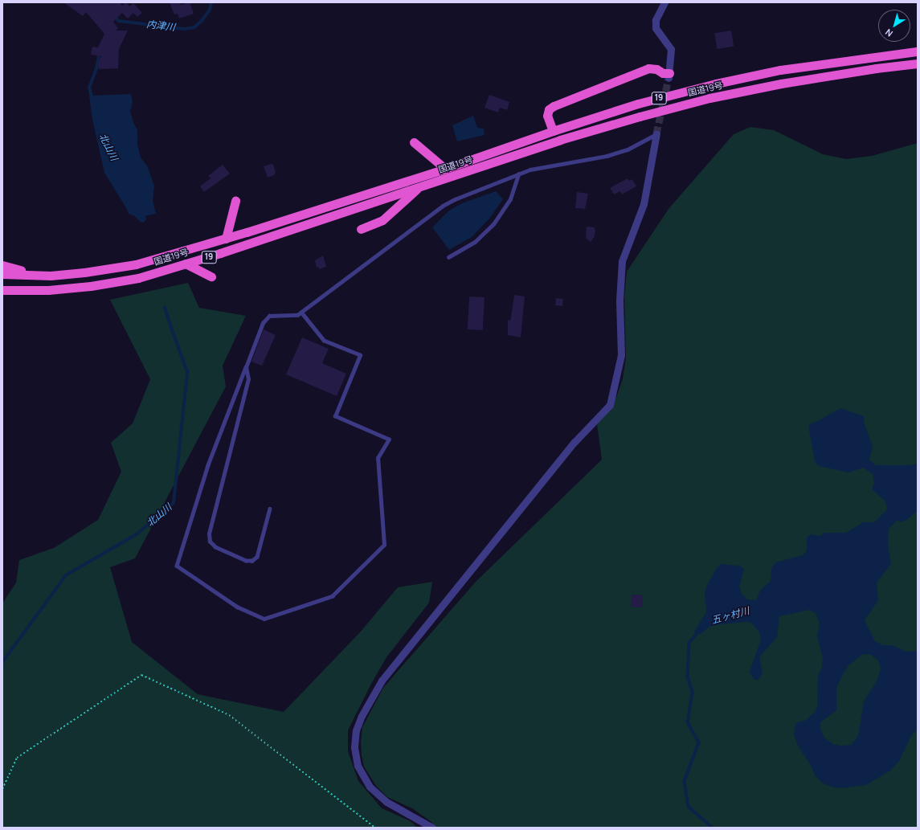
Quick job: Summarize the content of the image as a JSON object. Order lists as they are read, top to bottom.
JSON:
{
  "streets": {
    "highway": ["国道19号", "19"]
  },
  "water": ["内津川", "北山川", "五ヶ村川"],
  "north": "bottom left"
}
